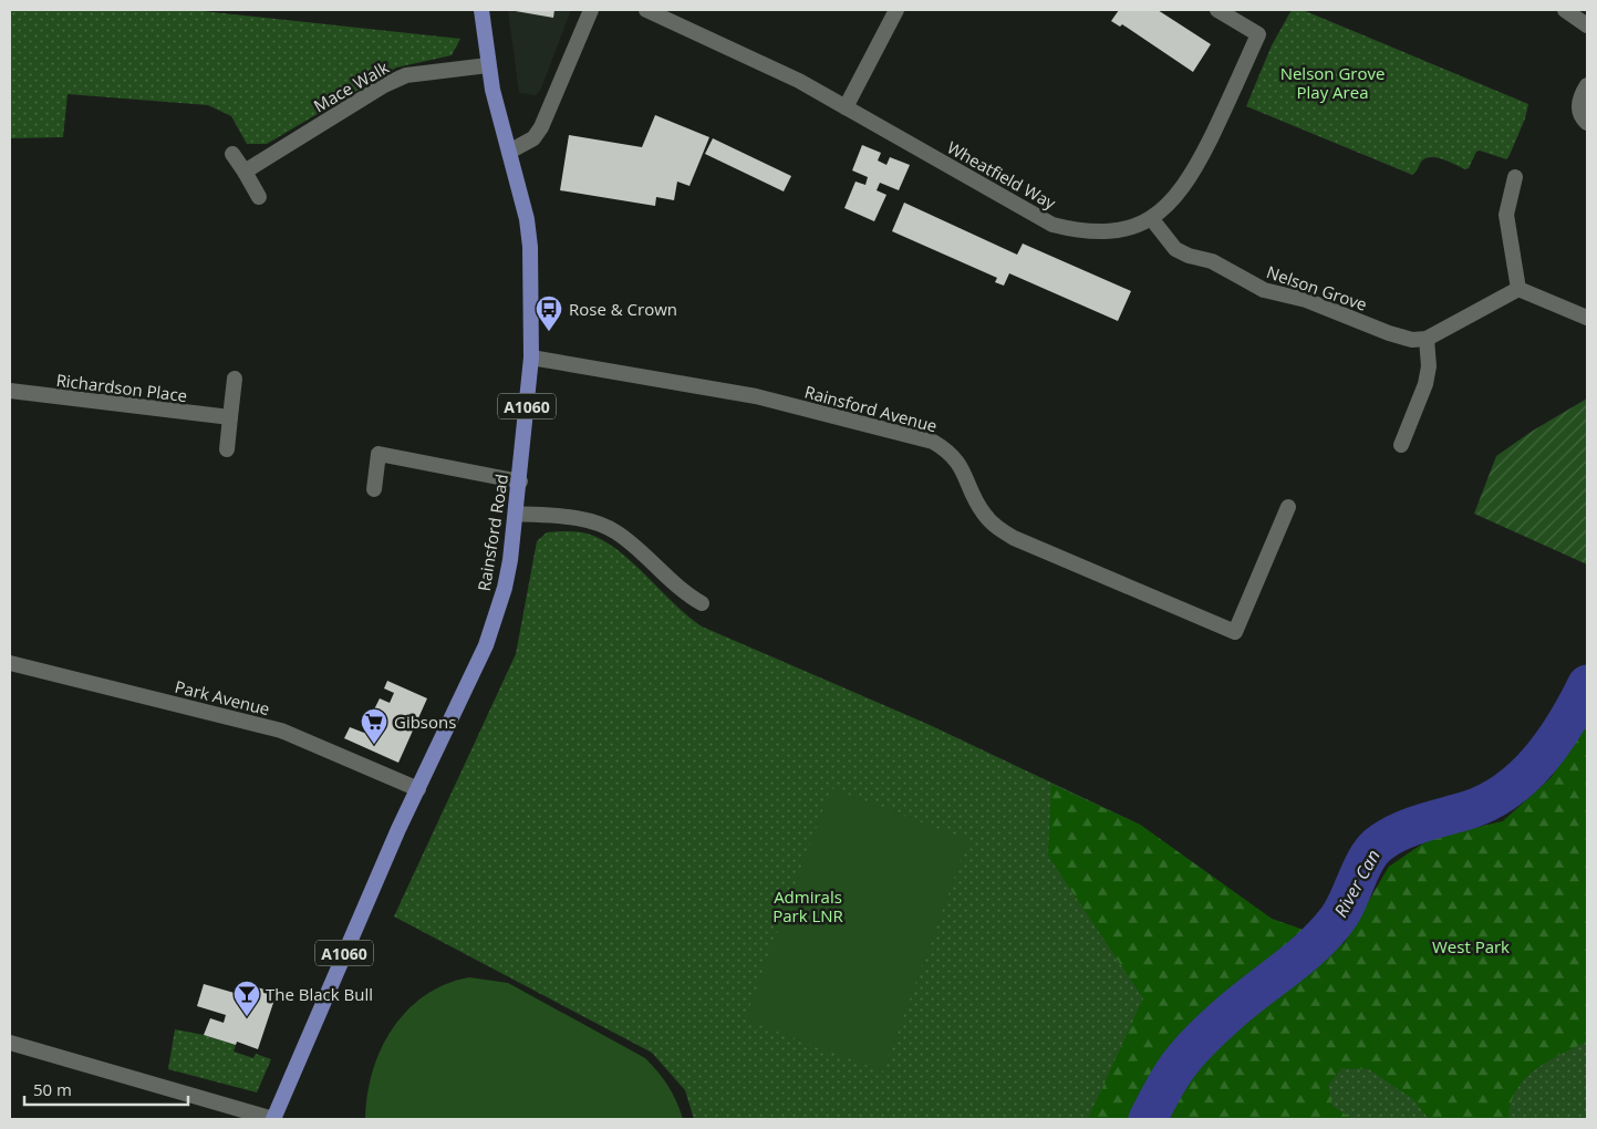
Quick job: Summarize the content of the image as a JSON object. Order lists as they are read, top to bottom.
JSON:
{
  "streets": {
    "main road": ["A1060", "Rainsford Road"],
    "street": [
      "Mace Walk",
      "Wheatfield Way",
      "Nelson Grove",
      "Richardson Place",
      "Rainsford Avenue",
      "Park Avenue"
    ]
  },
  "crossings": [
    ["Mace Walk", "Rainsford Road"],
    ["Wheatfield Way", "Nelson Grove"],
    ["Rainsford Avenue", "Rainsford Road"],
    ["Rainsford Road", "Park Avenue"]
  ],
  "water": ["River Can"],
  "parks": ["Nelson Grove Play Area", "Admirals Park LNR", "West Park"],
  "places": {
    "bus stop": ["Rose & Crown"],
    "supermarket": ["Gibsons"],
    "bar": ["The Black Bull"]
  },
  "scale_bar": "50 m"
}
